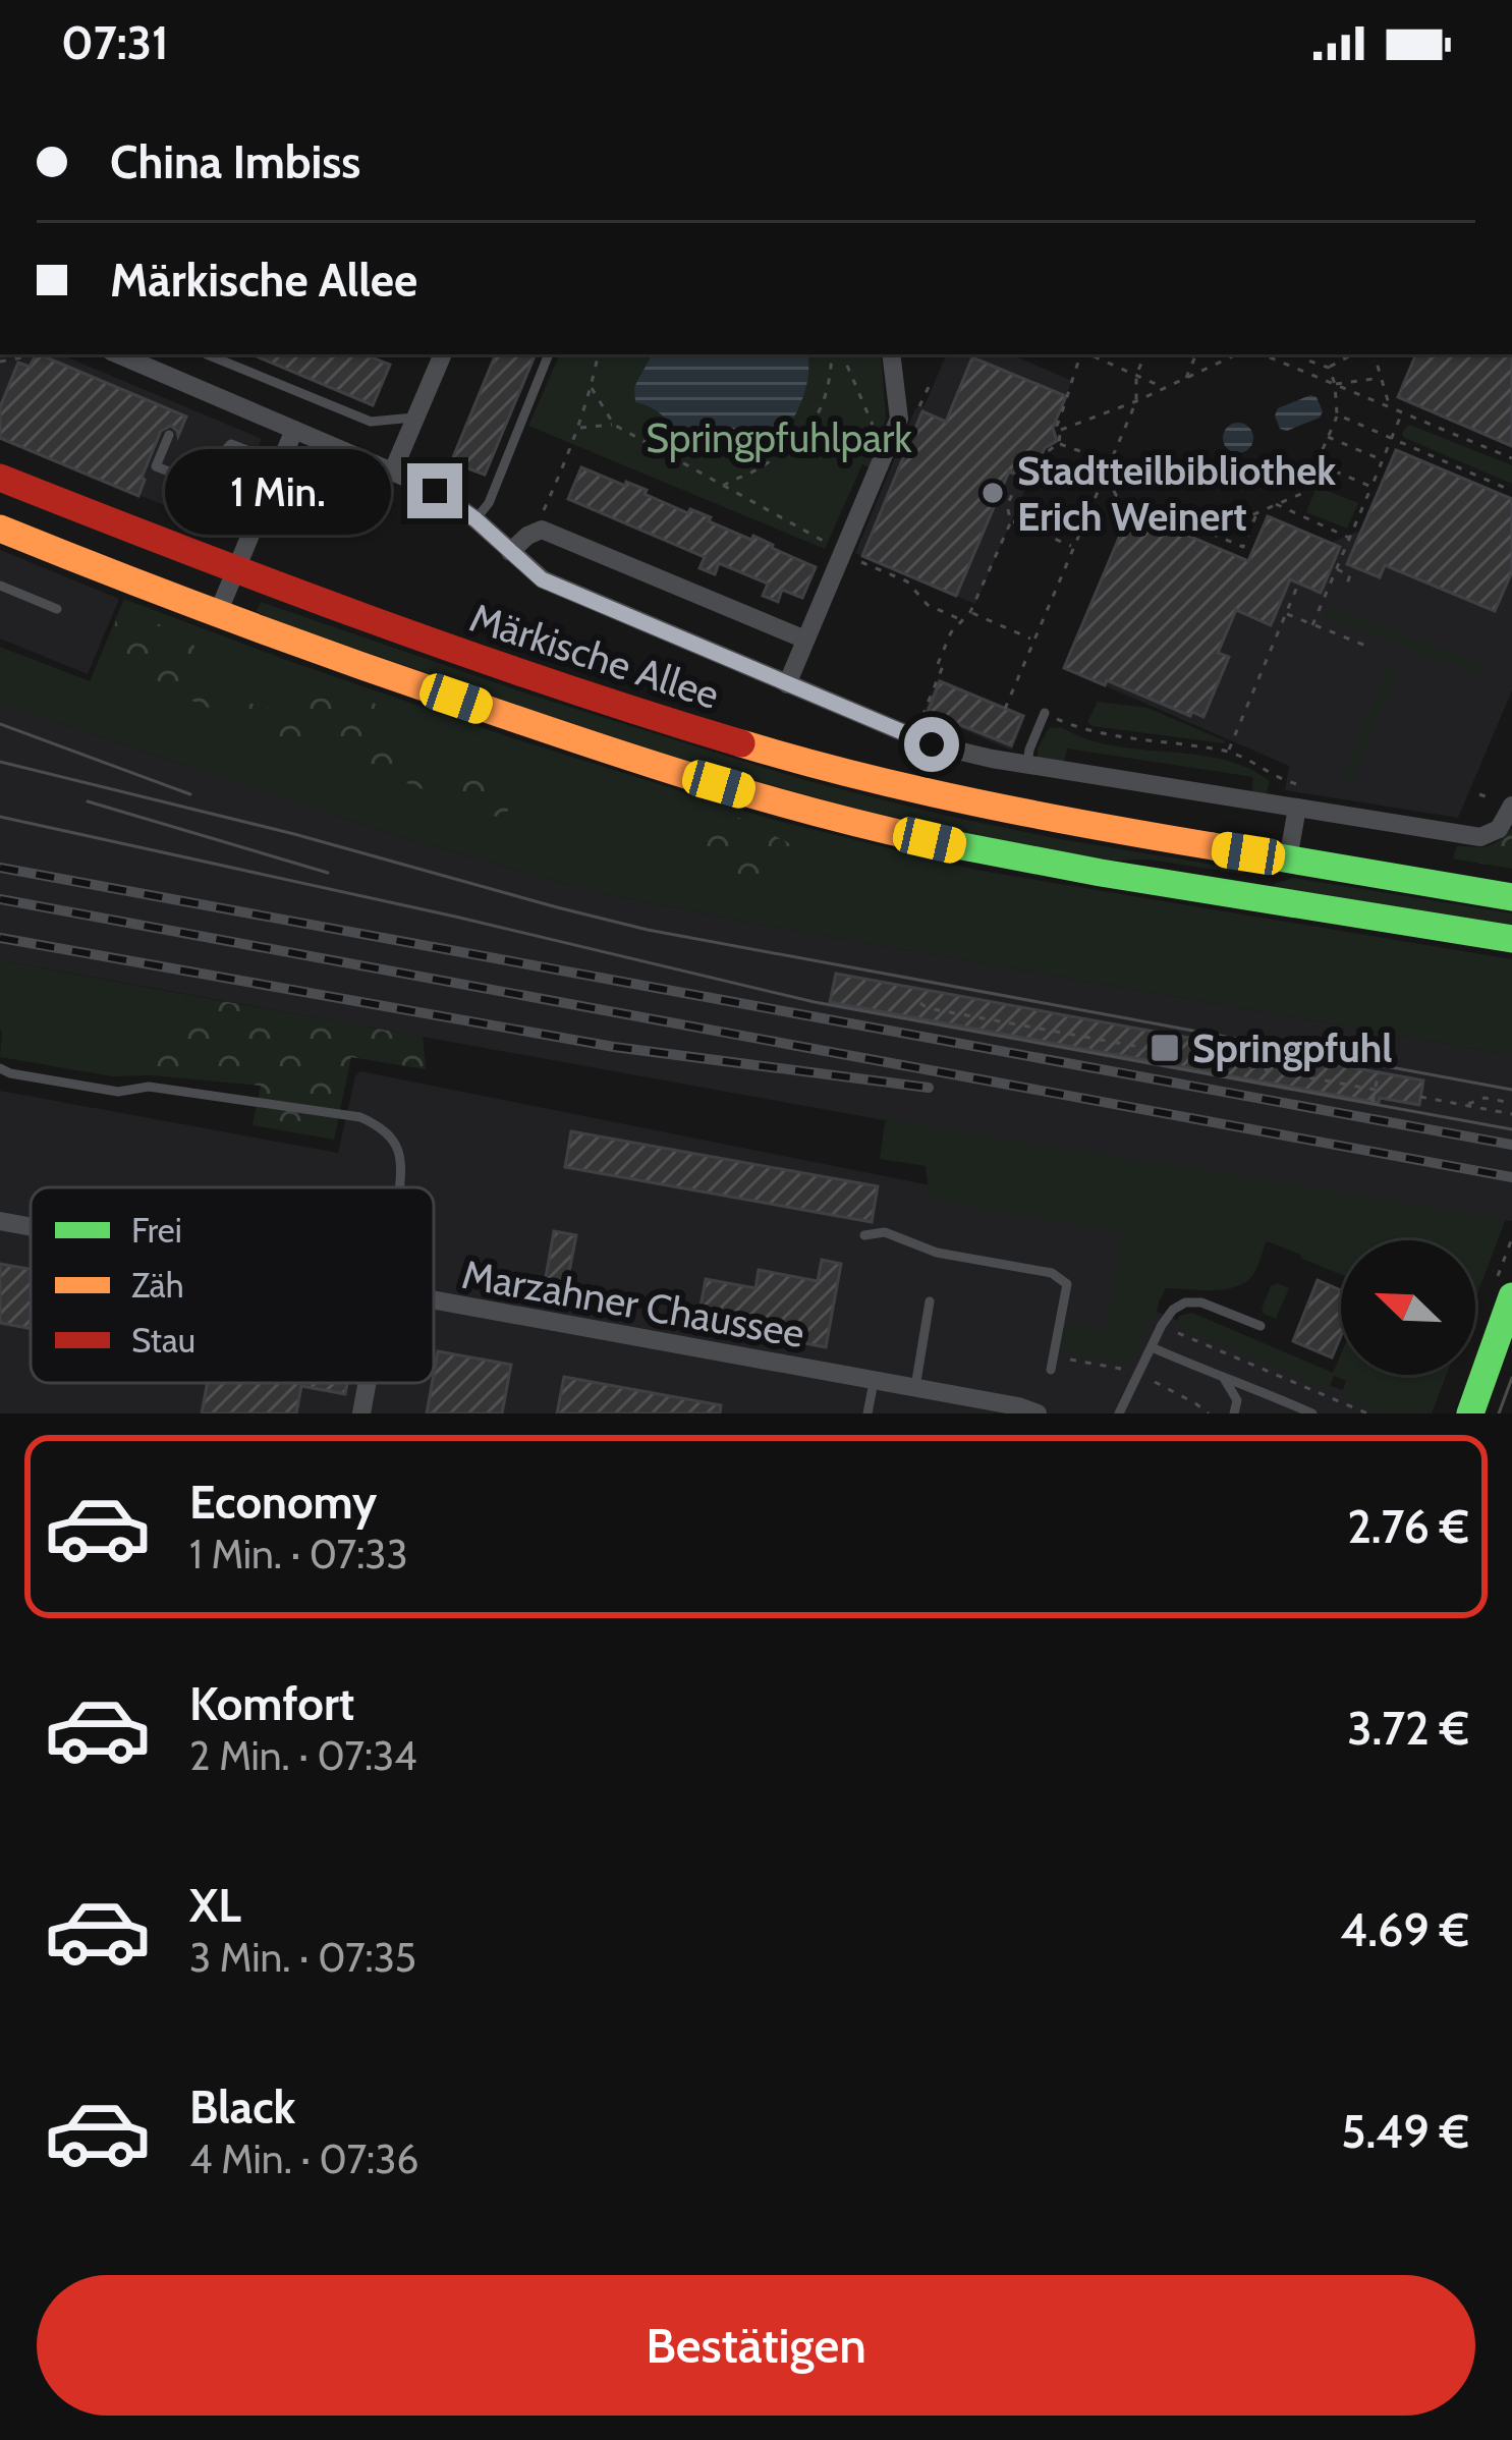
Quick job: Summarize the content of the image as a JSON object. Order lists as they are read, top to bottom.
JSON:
{
  "streets": {
    "main road": ["Märkische Allee"],
    "street": ["Marzahner Chaussee"]
  },
  "parks": ["Springpfuhlpark"],
  "places": {
    "other": ["Stadtteilbibliothek Erich Weinert"],
    "transit": ["Springpfuhl"]
  },
  "legend": ["Frei", "Zäh", "Stau"],
  "north": "top left",
  "page": {
    "status": "07:31",
    "banner": ["China Imbiss", "Märkische Allee"],
    "bubble": "1 Min.",
    "list": [
      {
        "name": "Economy",
        "note": "1 Min. · 07:33",
        "value": "2.76 €"
      },
      {
        "name": "Komfort",
        "note": "2 Min. · 07:34",
        "value": "3.72 €"
      },
      {
        "name": "XL",
        "note": "3 Min. · 07:35",
        "value": "4.69 €"
      },
      {
        "name": "Black",
        "note": "4 Min. · 07:36",
        "value": "5.49 €"
      }
    ],
    "buttons": "Bestätigen"
  }
}
